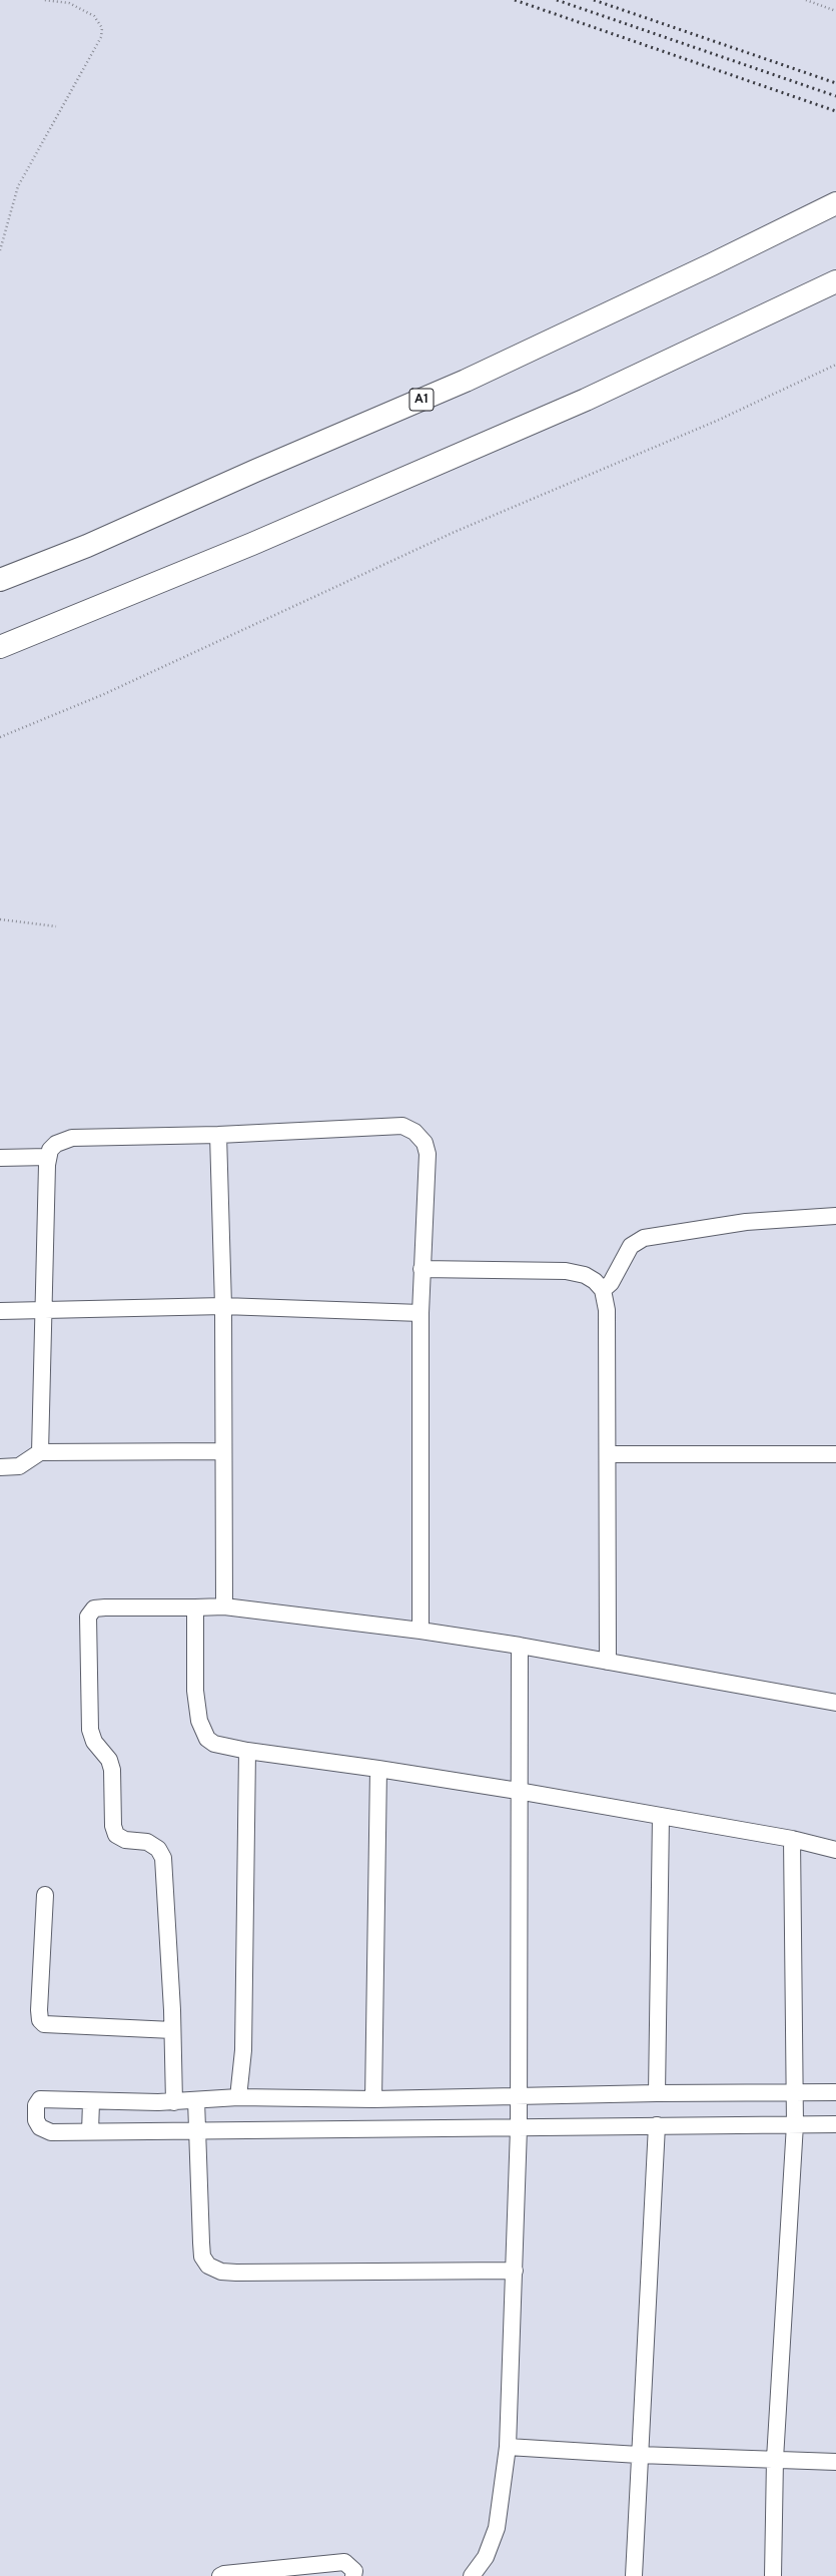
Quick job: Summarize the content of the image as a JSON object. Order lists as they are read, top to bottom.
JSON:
{
  "streets": {
    "highway": ["A1"]
  }
}
